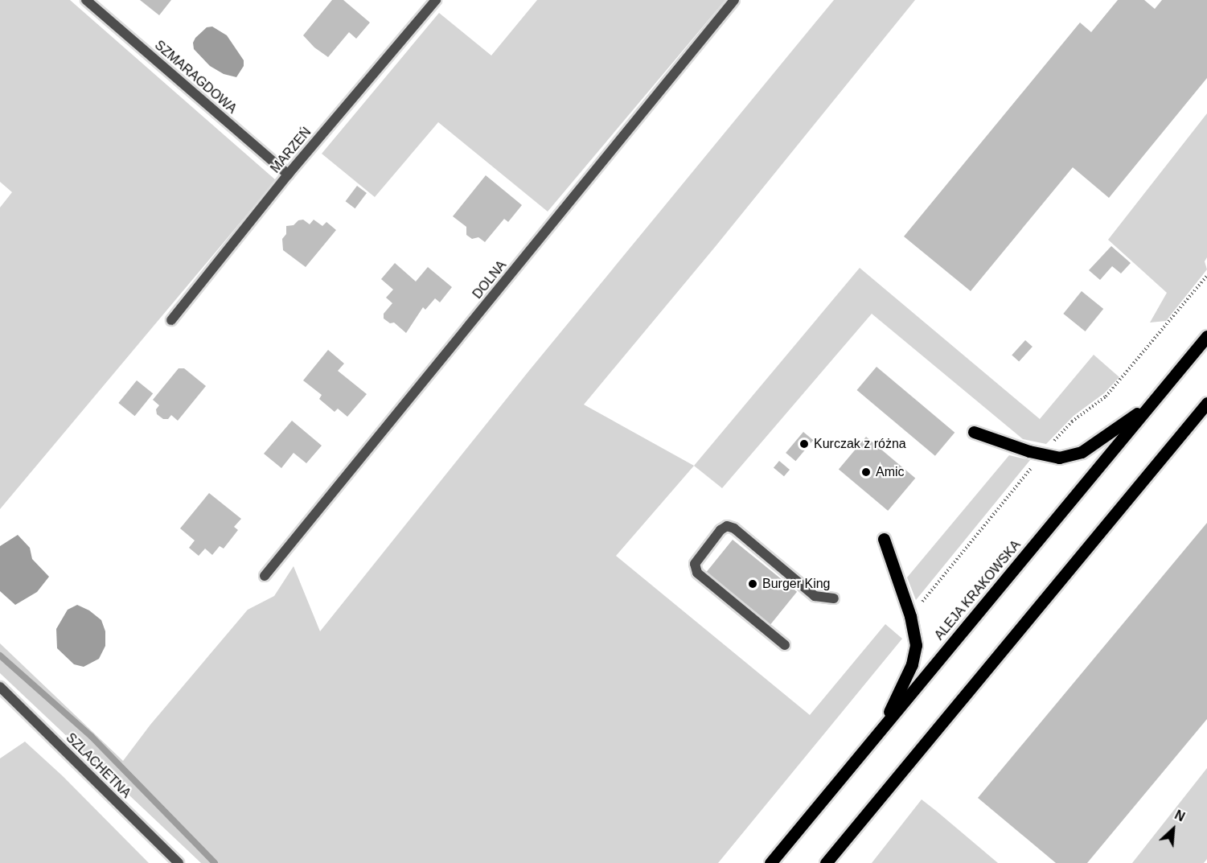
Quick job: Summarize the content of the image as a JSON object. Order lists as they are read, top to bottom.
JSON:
{
  "streets": {
    "main road": ["ALEJA KRAKOWSKA"],
    "street": [
      "SZMARAGDOWA",
      "MARZEŃ",
      "DOLNA",
      "SZLACHETNA"
    ]
  },
  "crossings": [
    ["SZMARAGDOWA", "MARZEŃ"]
  ],
  "places": ["Kurczak z różna", "Amic", "Burger King"],
  "north": "top right"
}
